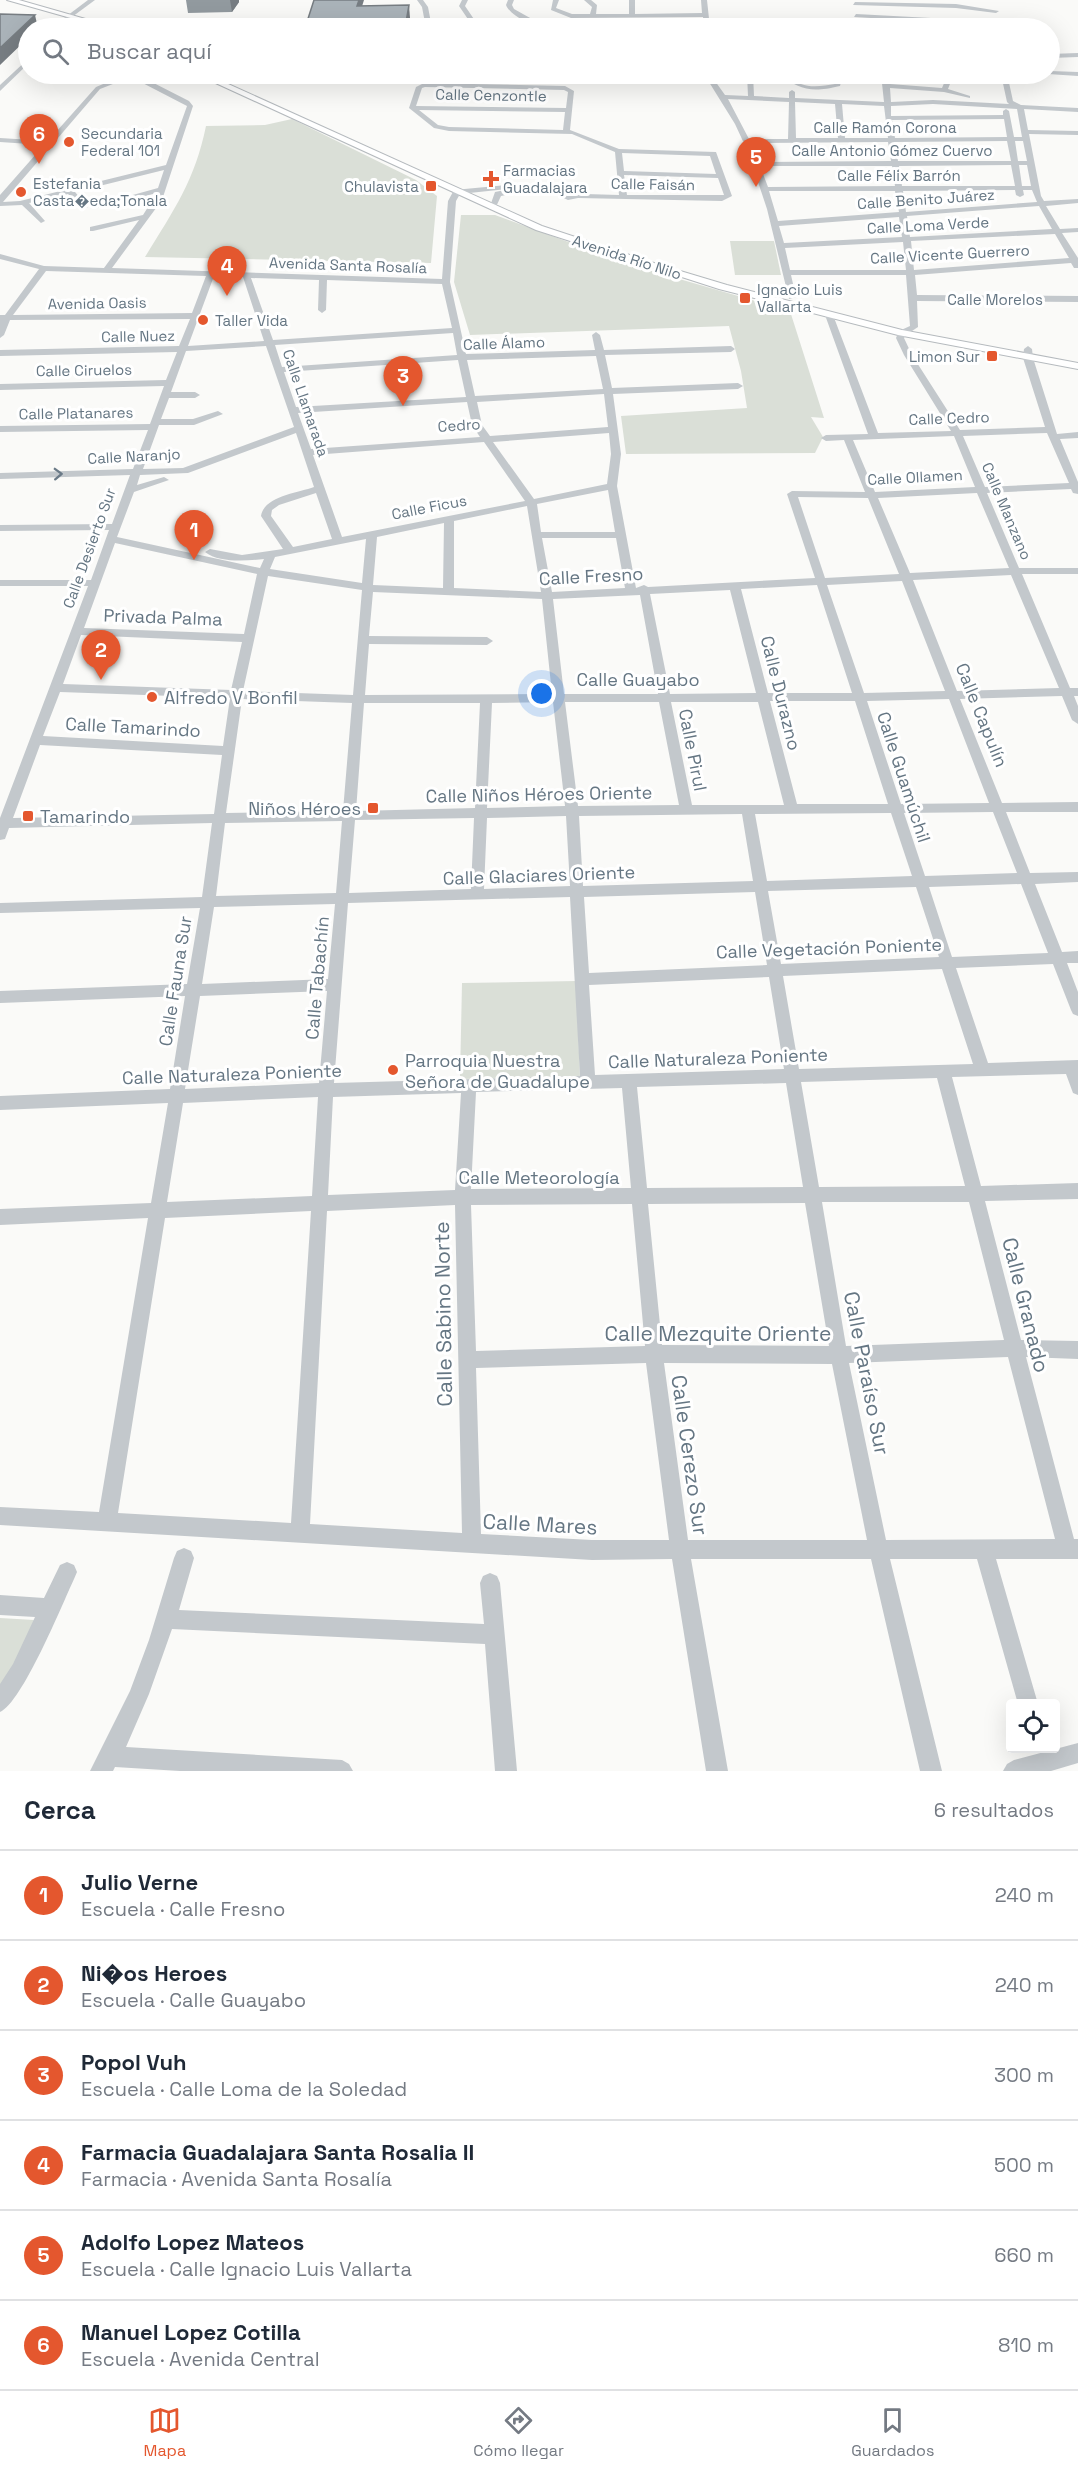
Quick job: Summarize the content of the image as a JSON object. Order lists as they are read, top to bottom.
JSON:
{
  "streets": {
    "main road": ["Avenida Río Nilo"],
    "street": [
      "Calle Cenzontle",
      "Calle Ramón Corona",
      "Calle Antonio Gómez Cuervo",
      "Calle Félix Barrón",
      "Calle Faisán",
      "Calle Benito Juárez",
      "Calle Loma Verde",
      "Calle Vicente Guerrero",
      "Avenida Santa Rosalía",
      "Calle Morelos",
      "Avenida Oasis",
      "Calle Nuez",
      "Calle Álamo",
      "Calle Ciruelos",
      "Calle Llamarada",
      "Calle Platanares",
      "Calle Cedro",
      "Cedro",
      "Calle Naranjo",
      "Calle Ollamen",
      "Calle Ficus",
      "Calle Manzano",
      "Calle Desierto Sur",
      "Calle Fresno",
      "Privada Palma",
      "Calle Guayabo",
      "Calle Durazno",
      "Calle Capulín",
      "Calle Tamarindo",
      "Calle Pirul",
      "Calle Guamúchil",
      "Calle Niños Héroes Oriente",
      "Calle Glaciares Oriente",
      "Calle Vegetación Poniente",
      "Calle Tabachín",
      "Calle Fauna Sur",
      "Calle Naturaleza Poniente",
      "Calle Meteorología",
      "Calle Granado",
      "Calle Sabino Norte",
      "Calle Mezquite Oriente",
      "Calle Paraíso Sur",
      "Calle Cerezo Sur",
      "Calle Mares"
    ]
  },
  "crossings": [
    ["Avenida Río Nilo", "Calle Manzano"],
    ["Avenida Santa Rosalía", "Calle Llamarada"],
    ["Avenida Santa Rosalía", "Calle Desierto Sur"],
    ["Avenida Oasis", "Calle Desierto Sur"],
    ["Calle Nuez", "Calle Llamarada"],
    ["Calle Nuez", "Calle Desierto Sur"],
    ["Calle Álamo", "Calle Llamarada"],
    ["Calle Ciruelos", "Calle Desierto Sur"],
    ["Calle Llamarada", "Cedro"],
    ["Calle Llamarada", "Calle Naranjo"],
    ["Calle Llamarada", "Calle Ficus"],
    ["Calle Platanares", "Calle Desierto Sur"],
    ["Calle Cedro", "Calle Manzano"],
    ["Calle Cedro", "Calle Capulín"],
    ["Calle Naranjo", "Calle Desierto Sur"],
    ["Calle Ollamen", "Calle Manzano"],
    ["Calle Ollamen", "Calle Capulín"],
    ["Calle Ollamen", "Calle Guamúchil"],
    ["Calle Ficus", "Calle Desierto Sur"],
    ["Calle Ficus", "Calle Fresno"],
    ["Calle Ficus", "Calle Tabachín"],
    ["Calle Ficus", "Calle Fauna Sur"],
    ["Calle Manzano", "Calle Fresno"],
    ["Calle Manzano", "Calle Guayabo"],
    ["Calle Desierto Sur", "Calle Fresno"],
    ["Calle Desierto Sur", "Privada Palma"],
    ["Calle Desierto Sur", "Calle Guayabo"],
    ["Calle Desierto Sur", "Calle Tamarindo"],
    ["Calle Desierto Sur", "Calle Niños Héroes Oriente"],
    ["Calle Fresno", "Calle Durazno"],
    ["Calle Fresno", "Calle Capulín"],
    ["Calle Fresno", "Calle Pirul"],
    ["Calle Fresno", "Calle Guamúchil"],
    ["Calle Fresno", "Calle Tabachín"],
    ["Calle Fresno", "Calle Fauna Sur"],
    ["Privada Palma", "Calle Fauna Sur"],
    ["Calle Guayabo", "Calle Durazno"],
    ["Calle Guayabo", "Calle Capulín"],
    ["Calle Guayabo", "Calle Pirul"],
    ["Calle Guayabo", "Calle Guamúchil"],
    ["Calle Guayabo", "Calle Tabachín"],
    ["Calle Guayabo", "Calle Fauna Sur"],
    ["Calle Durazno", "Calle Niños Héroes Oriente"],
    ["Calle Capulín", "Calle Niños Héroes Oriente"],
    ["Calle Capulín", "Calle Glaciares Oriente"],
    ["Calle Capulín", "Calle Vegetación Poniente"],
    ["Calle Tamarindo", "Calle Fauna Sur"],
    ["Calle Pirul", "Calle Niños Héroes Oriente"],
    ["Calle Guamúchil", "Calle Niños Héroes Oriente"],
    ["Calle Guamúchil", "Calle Glaciares Oriente"],
    ["Calle Guamúchil", "Calle Vegetación Poniente"],
    ["Calle Guamúchil", "Calle Naturaleza Poniente"],
    ["Calle Niños Héroes Oriente", "Calle Tabachín"],
    ["Calle Niños Héroes Oriente", "Calle Fauna Sur"],
    ["Calle Niños Héroes Oriente", "Calle Paraíso Sur"],
    ["Calle Glaciares Oriente", "Calle Tabachín"],
    ["Calle Glaciares Oriente", "Calle Fauna Sur"],
    ["Calle Glaciares Oriente", "Calle Paraíso Sur"],
    ["Calle Vegetación Poniente", "Calle Paraíso Sur"],
    ["Calle Tabachín", "Calle Naturaleza Poniente"],
    ["Calle Tabachín", "Calle Meteorología"],
    ["Calle Tabachín", "Calle Mares"],
    ["Calle Fauna Sur", "Calle Naturaleza Poniente"],
    ["Calle Fauna Sur", "Calle Meteorología"],
    ["Calle Fauna Sur", "Calle Mares"],
    ["Calle Naturaleza Poniente", "Calle Granado"],
    ["Calle Naturaleza Poniente", "Calle Sabino Norte"],
    ["Calle Naturaleza Poniente", "Calle Paraíso Sur"],
    ["Calle Naturaleza Poniente", "Calle Cerezo Sur"],
    ["Calle Meteorología", "Calle Granado"],
    ["Calle Meteorología", "Calle Sabino Norte"],
    ["Calle Meteorología", "Calle Paraíso Sur"],
    ["Calle Meteorología", "Calle Cerezo Sur"],
    ["Calle Granado", "Calle Mezquite Oriente"],
    ["Calle Granado", "Calle Mares"],
    ["Calle Sabino Norte", "Calle Mezquite Oriente"],
    ["Calle Sabino Norte", "Calle Mares"],
    ["Calle Mezquite Oriente", "Calle Paraíso Sur"],
    ["Calle Mezquite Oriente", "Calle Cerezo Sur"],
    ["Calle Paraíso Sur", "Calle Mares"],
    ["Calle Cerezo Sur", "Calle Mares"]
  ],
  "places": {
    "other": [
      "Secundaria Federal 101",
      "Estefania Casta�eda;Tonala",
      "Taller Vida",
      "Alfredo V Bonfil",
      "Parroquia Nuestra Señora de Guadalupe"
    ],
    "health": ["Farmacias Guadalajara"],
    "transit": [
      "Chulavista",
      "Ignacio Luis Vallarta",
      "Limon Sur",
      "Niños Héroes",
      "Tamarindo"
    ]
  },
  "page": {
    "search": "Buscar aquí",
    "pins": [
      "6",
      "5",
      "4",
      "3",
      "1",
      "2"
    ],
    "heading": ["Cerca", "6 resultados"],
    "list": [
      {
        "mark": "1",
        "name": "Julio Verne",
        "note": "Escuela · Calle Fresno",
        "value": "240 m"
      },
      {
        "mark": "2",
        "name": "Ni�os Heroes",
        "note": "Escuela · Calle Guayabo",
        "value": "240 m"
      },
      {
        "mark": "3",
        "name": "Popol Vuh",
        "note": "Escuela · Calle Loma de la Soledad",
        "value": "300 m"
      },
      {
        "mark": "4",
        "name": "Farmacia Guadalajara Santa Rosalia II",
        "note": "Farmacia · Avenida Santa Rosalía",
        "value": "500 m"
      },
      {
        "mark": "5",
        "name": "Adolfo Lopez Mateos",
        "note": "Escuela · Calle Ignacio Luis Vallarta",
        "value": "660 m"
      },
      {
        "mark": "6",
        "name": "Manuel Lopez Cotilla",
        "note": "Escuela · Avenida Central",
        "value": "810 m"
      }
    ],
    "nav": ["Mapa", "Cómo llegar", "Guardados"]
  }
}
